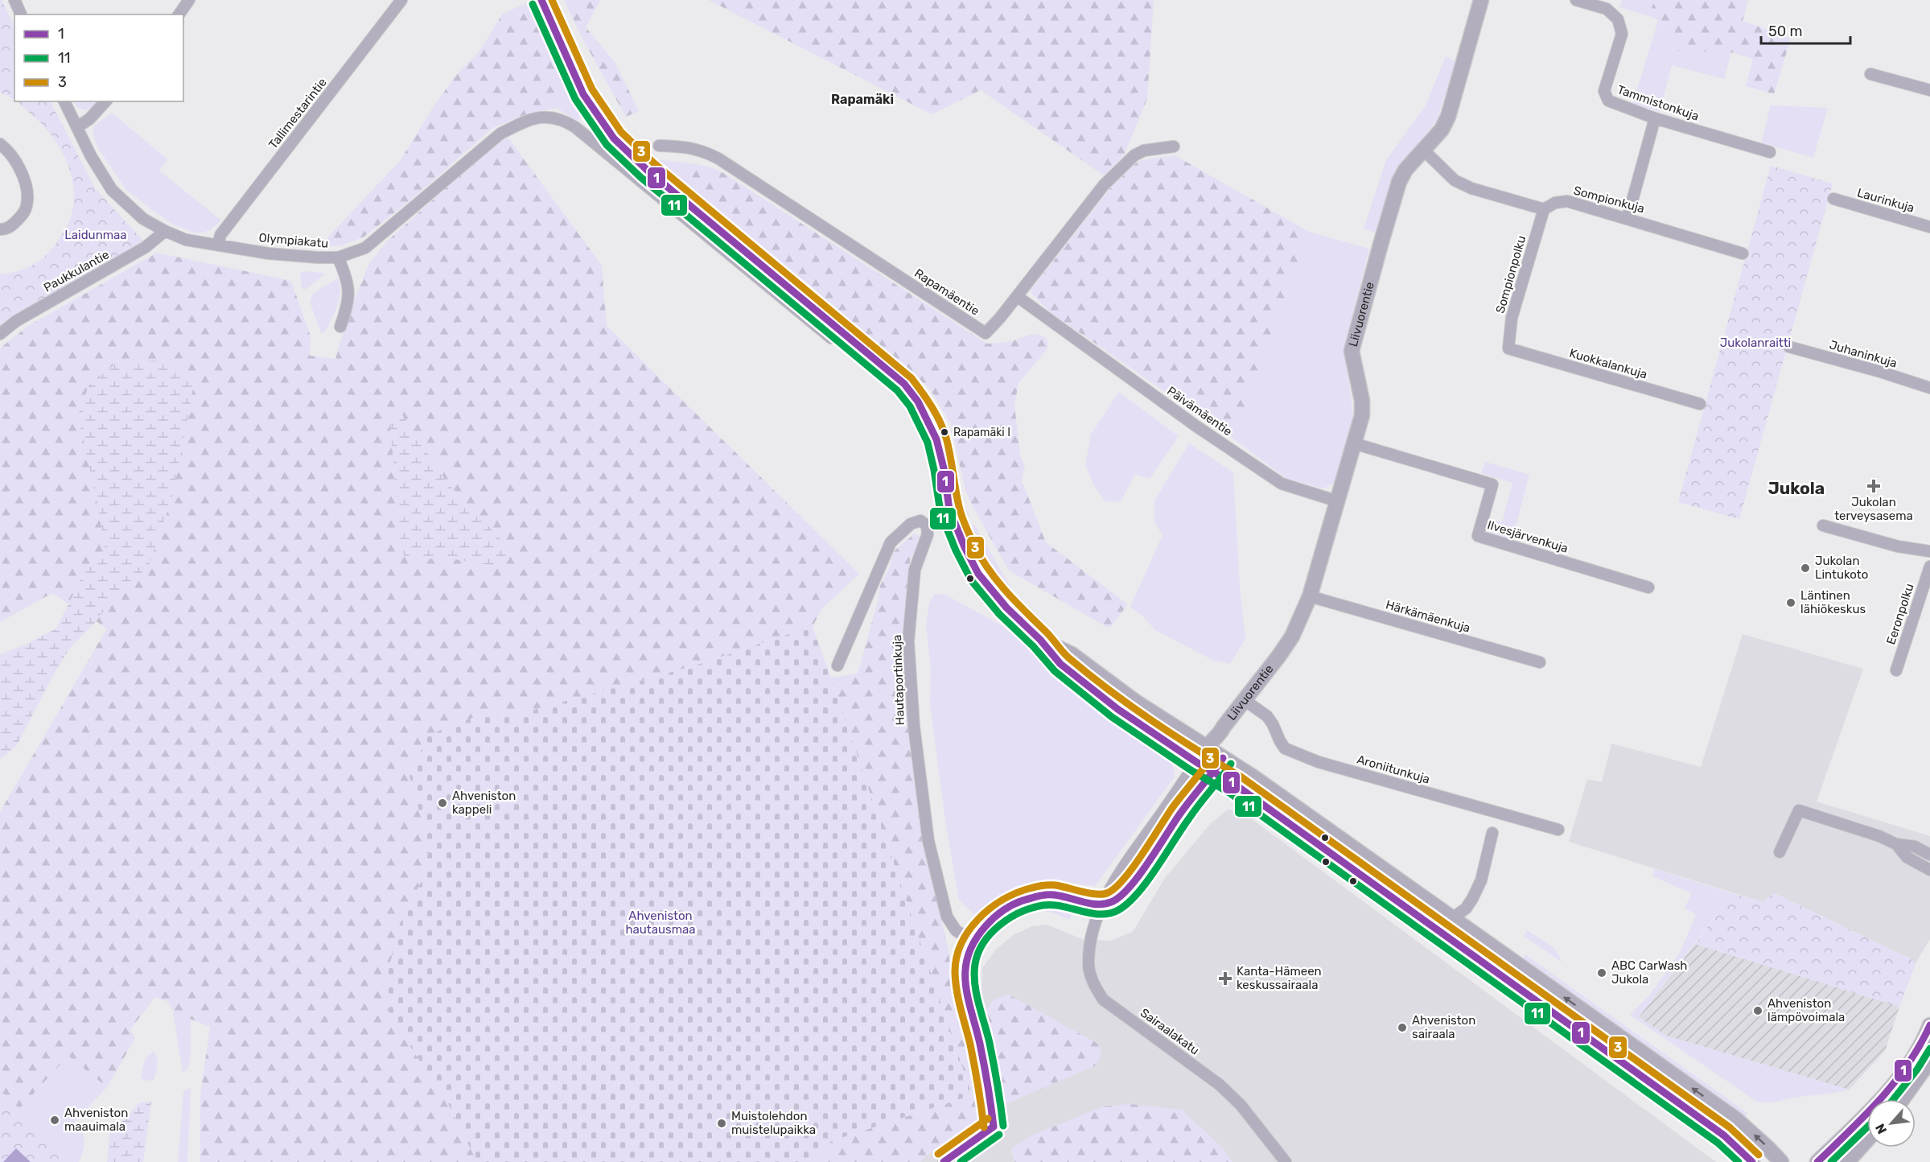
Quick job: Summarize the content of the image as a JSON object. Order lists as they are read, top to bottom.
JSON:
{
  "streets": {
    "main road": ["Liivuorentie"],
    "street": [
      "Tammistonkuja",
      "Tallimestarintie",
      "Sompionkuja",
      "Laurinkuja",
      "Olympiakatu",
      "Paukkulantie",
      "Sompionpolku",
      "Rapamäentie",
      "Juhaninkuja",
      "Kuokkalankuja",
      "Päivämäentie",
      "Ilvesjärvenkuja",
      "Eeronpolku",
      "Härkämäenkuja",
      "Hautaportinkuja",
      "Aroniitunkuja",
      "Sairaalakatu"
    ]
  },
  "crossings": [
    ["Tallimestarintie", "Olympiakatu"],
    ["Sompionkuja", "Sompionpolku"],
    ["Olympiakatu", "Paukkulantie"],
    ["Sompionpolku", "Kuokkalankuja"],
    ["Rapamäentie", "Päivämäentie"],
    ["Liivuorentie", "Päivämäentie"],
    ["Liivuorentie", "Ilvesjärvenkuja"],
    ["Liivuorentie", "Härkämäenkuja"],
    ["Liivuorentie", "Aroniitunkuja"]
  ],
  "districts": ["Rapamäki", "Jukola"],
  "parks": ["Laidunmaa", "Jukolanraitti", "Ahveniston hautausmaa"],
  "places": {
    "other": [
      "Rapamäki I",
      "Jukolan Lintukoto",
      "Läntinen lähiökeskus",
      "Ahveniston kappeli",
      "ABC CarWash Jukola",
      "Ahveniston lämpövoimala",
      "Ahveniston sairaala",
      "Ahveniston maauimala",
      "Muistolehdon muistelupaikka"
    ],
    "health": ["Jukolan terveysasema", "Kanta-Hämeen keskussairaala"]
  },
  "lines": ["transit line 1", "transit line 3", "transit line 11"],
  "legend": ["1", "11", "3"],
  "scale_bar": "50 m",
  "north": "bottom left"
}
